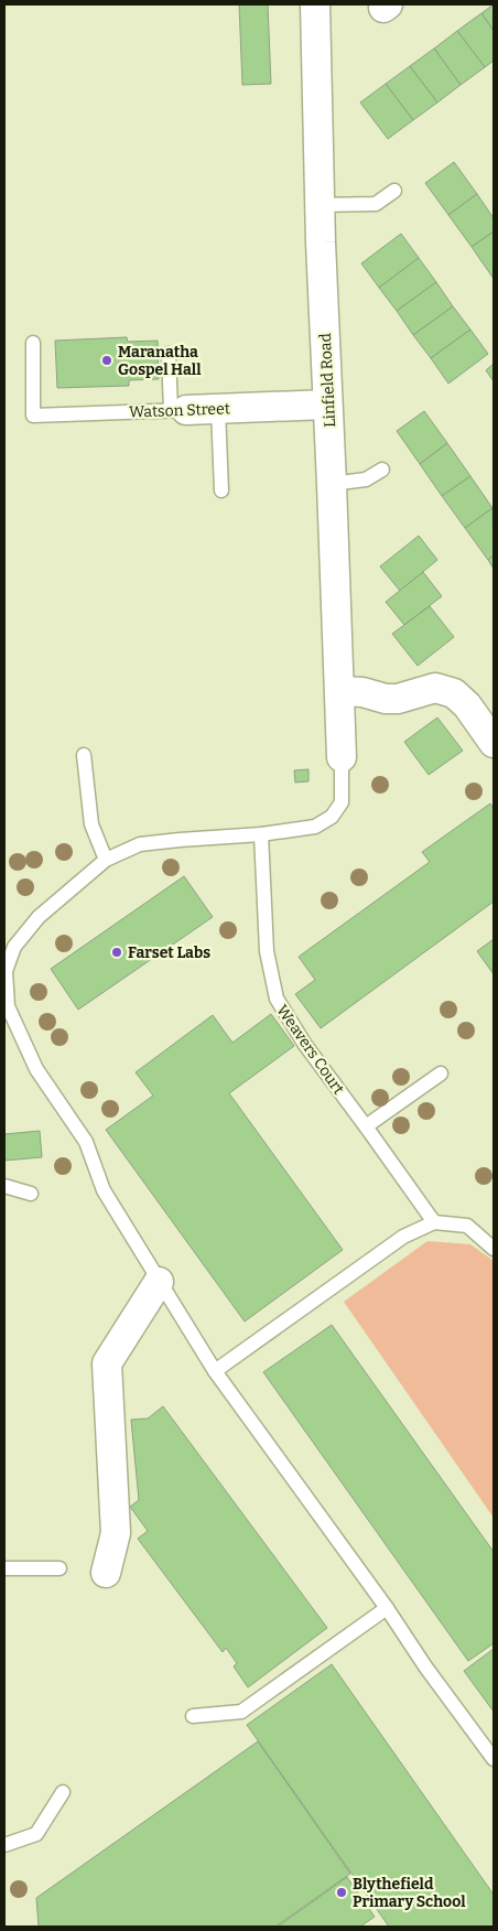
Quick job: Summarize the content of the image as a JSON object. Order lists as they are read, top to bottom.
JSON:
{
  "streets": {
    "street": ["Linfield Road", "Watson Street"],
    "lane": ["Weavers Court"]
  },
  "crossings": [
    ["Linfield Road", "Watson Street"]
  ],
  "places": ["Maranatha Gospel Hall", "Farset Labs", "Blythefield Primary School"]
}
